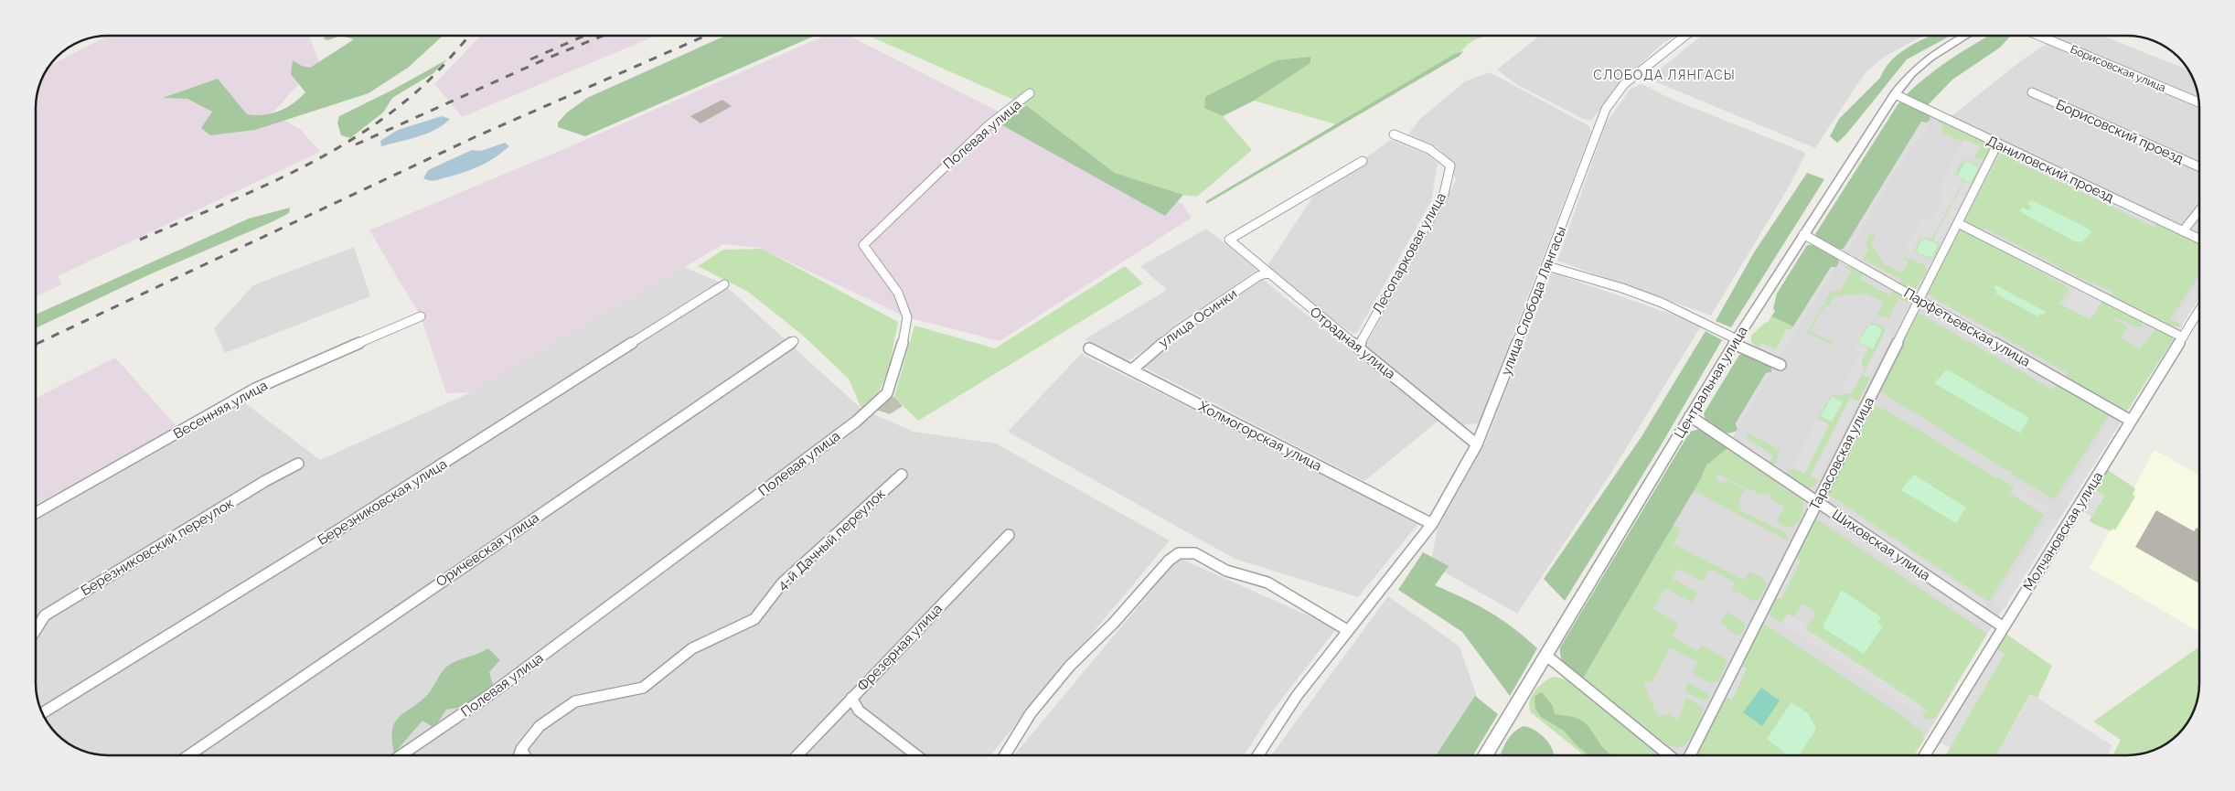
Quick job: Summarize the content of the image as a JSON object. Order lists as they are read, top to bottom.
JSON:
{
  "streets": {
    "street": [
      "Борисовская улица",
      "Борисовский проезд",
      "Полевая улица",
      "Даниловский проезд",
      "Лесопарковая улица",
      "улица Слобода Лянгасы",
      "улица Осинки",
      "Парфетьевская улица",
      "Отрадная улица",
      "Центральная улица",
      "Весенняя улица",
      "Холмогорская улица",
      "Тарасовская улица",
      "Березниковская улица",
      "Молчановская улица",
      "4-й Дачный переулок",
      "Шиховская улица",
      "Берёзниковский переулок",
      "Оричевская улица",
      "Фрезерная улица"
    ]
  },
  "crossings": [
    ["Даниловский проезд", "Центральная улица"],
    ["Даниловский проезд", "Тарасовская улица"],
    ["Лесопарковая улица", "Отрадная улица"],
    ["улица Слобода Лянгасы", "Отрадная улица"],
    ["улица Слобода Лянгасы", "Холмогорская улица"],
    ["улица Осинки", "Отрадная улица"],
    ["улица Осинки", "Холмогорская улица"],
    ["Парфетьевская улица", "Центральная улица"],
    ["Парфетьевская улица", "Тарасовская улица"],
    ["Парфетьевская улица", "Молчановская улица"],
    ["Центральная улица", "Шиховская улица"],
    ["Тарасовская улица", "Шиховская улица"],
    ["Молчановская улица", "Шиховская улица"]
  ],
  "districts": ["СЛОБОДА ЛЯНГАСЫ"]
}
